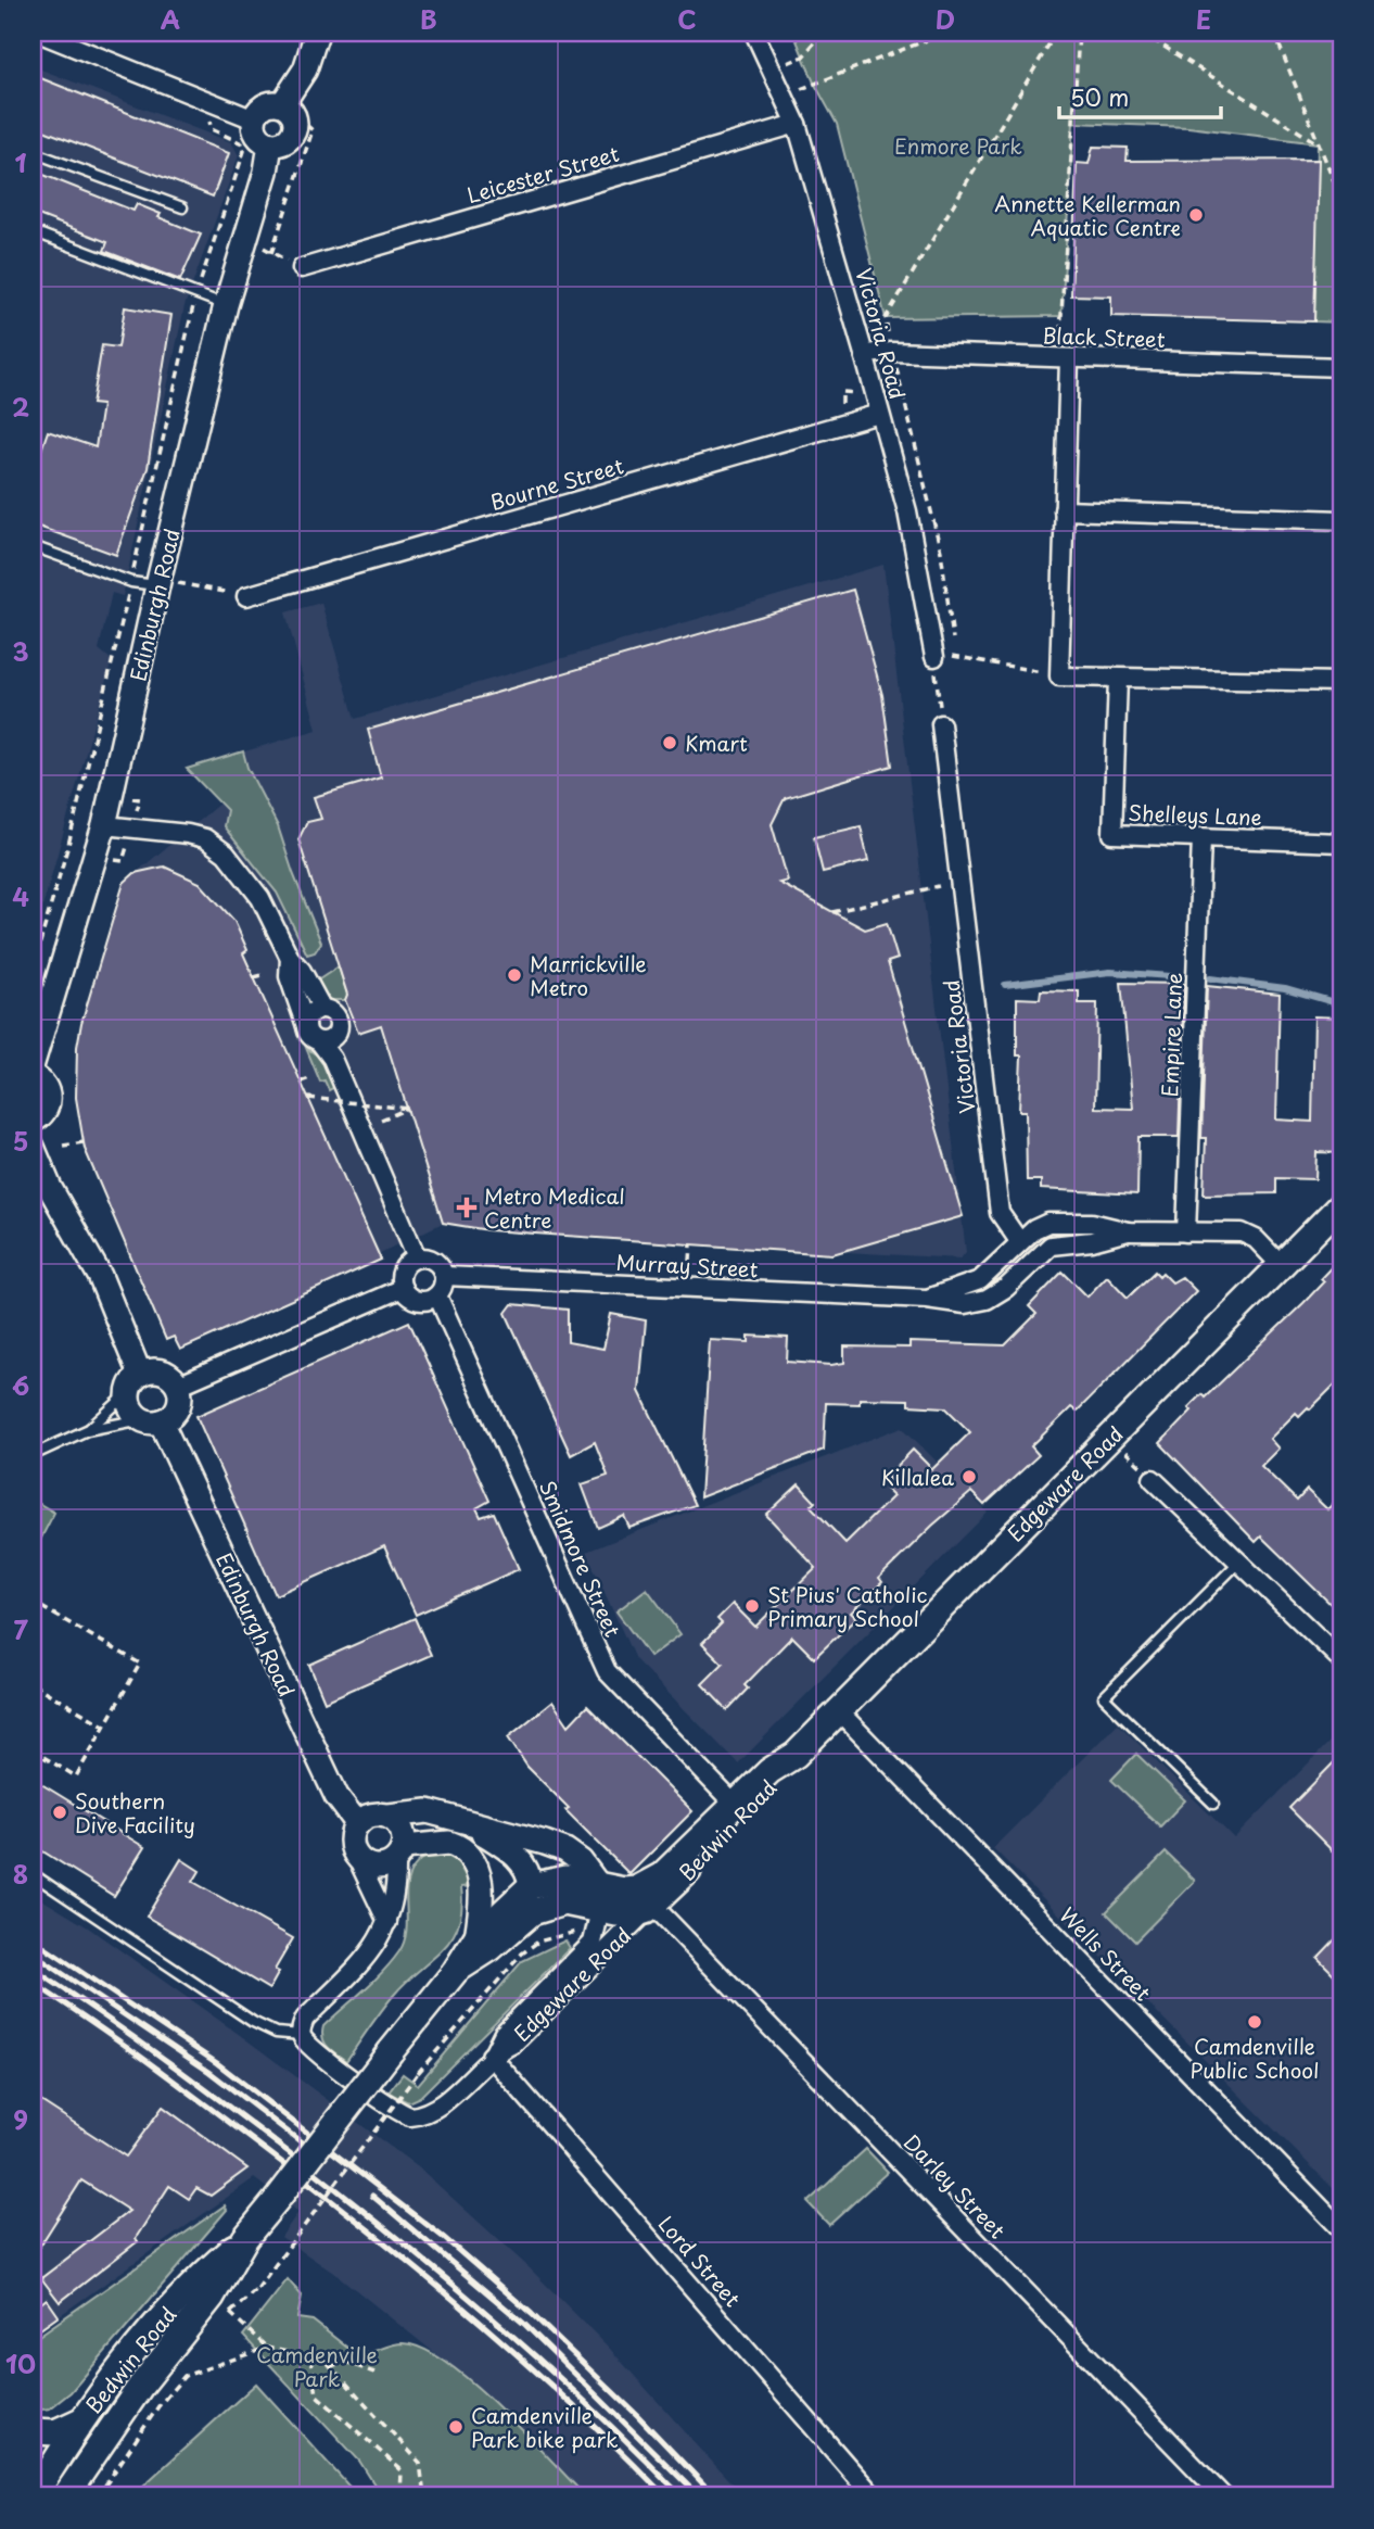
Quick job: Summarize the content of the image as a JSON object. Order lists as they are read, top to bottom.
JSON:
{
  "streets": {
    "main road": ["Edgeware Road", "Bedwin Road"],
    "street": [
      "Leicester Street",
      "Victoria Road",
      "Black Street",
      "Bourne Street",
      "Edinburgh Road",
      "Shelleys Lane",
      "Empire Lane",
      "Murray Street",
      "Smidmore Street",
      "Wells Street",
      "Darley Street",
      "Lord Street"
    ]
  },
  "crossings": [
    ["Leicester Street", "Victoria Road"],
    ["Victoria Road", "Black Street"],
    ["Victoria Road", "Bourne Street"],
    ["Victoria Road", "Murray Street"],
    ["Shelleys Lane", "Empire Lane"],
    ["Murray Street", "Smidmore Street"],
    ["Edgeware Road", "Bedwin Road"],
    ["Edgeware Road", "Wells Street"],
    ["Edgeware Road", "Darley Street"],
    ["Edgeware Road", "Lord Street"],
    ["Smidmore Street", "Bedwin Road"],
    ["Bedwin Road", "Darley Street"]
  ],
  "parks": ["Enmore Park", "Camdenville Park"],
  "places": {
    "other": [
      "Annette Kellerman Aquatic Centre",
      "Kmart",
      "Marrickville Metro",
      "Killalea",
      "St Pius' Catholic Primary School",
      "Southern Dive Facility",
      "Camdenville Public School",
      "Camdenville Park bike park"
    ],
    "health": ["Metro Medical Centre"]
  },
  "scale_bar": "50 m",
  "grid": {
    "columns": [
      "A",
      "B",
      "C",
      "D",
      "E"
    ],
    "rows": [
      "1",
      "2",
      "3",
      "4",
      "5",
      "6",
      "7",
      "8",
      "9",
      "10"
    ]
  }
}
